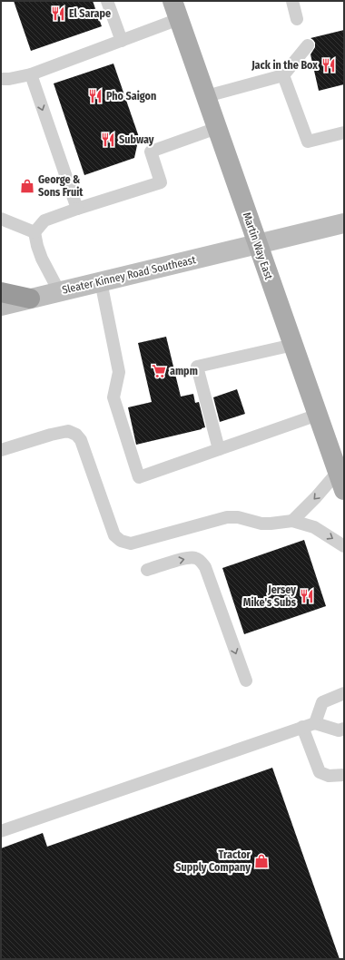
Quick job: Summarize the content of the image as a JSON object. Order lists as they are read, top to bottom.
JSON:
{
  "streets": {
    "main road": ["Martin Way East", "Sleater Kinney Road Southeast"]
  },
  "crossings": [
    ["Martin Way East", "Sleater Kinney Road Southeast"]
  ],
  "places": {
    "restaurant": [
      "El Sarape",
      "Jack in the Box",
      "Pho Saigon",
      "Subway",
      "Jersey Mike's Subs"
    ],
    "shop": ["George & Sons Fruit", "Tractor Supply Company"],
    "supermarket": ["ampm"]
  }
}
